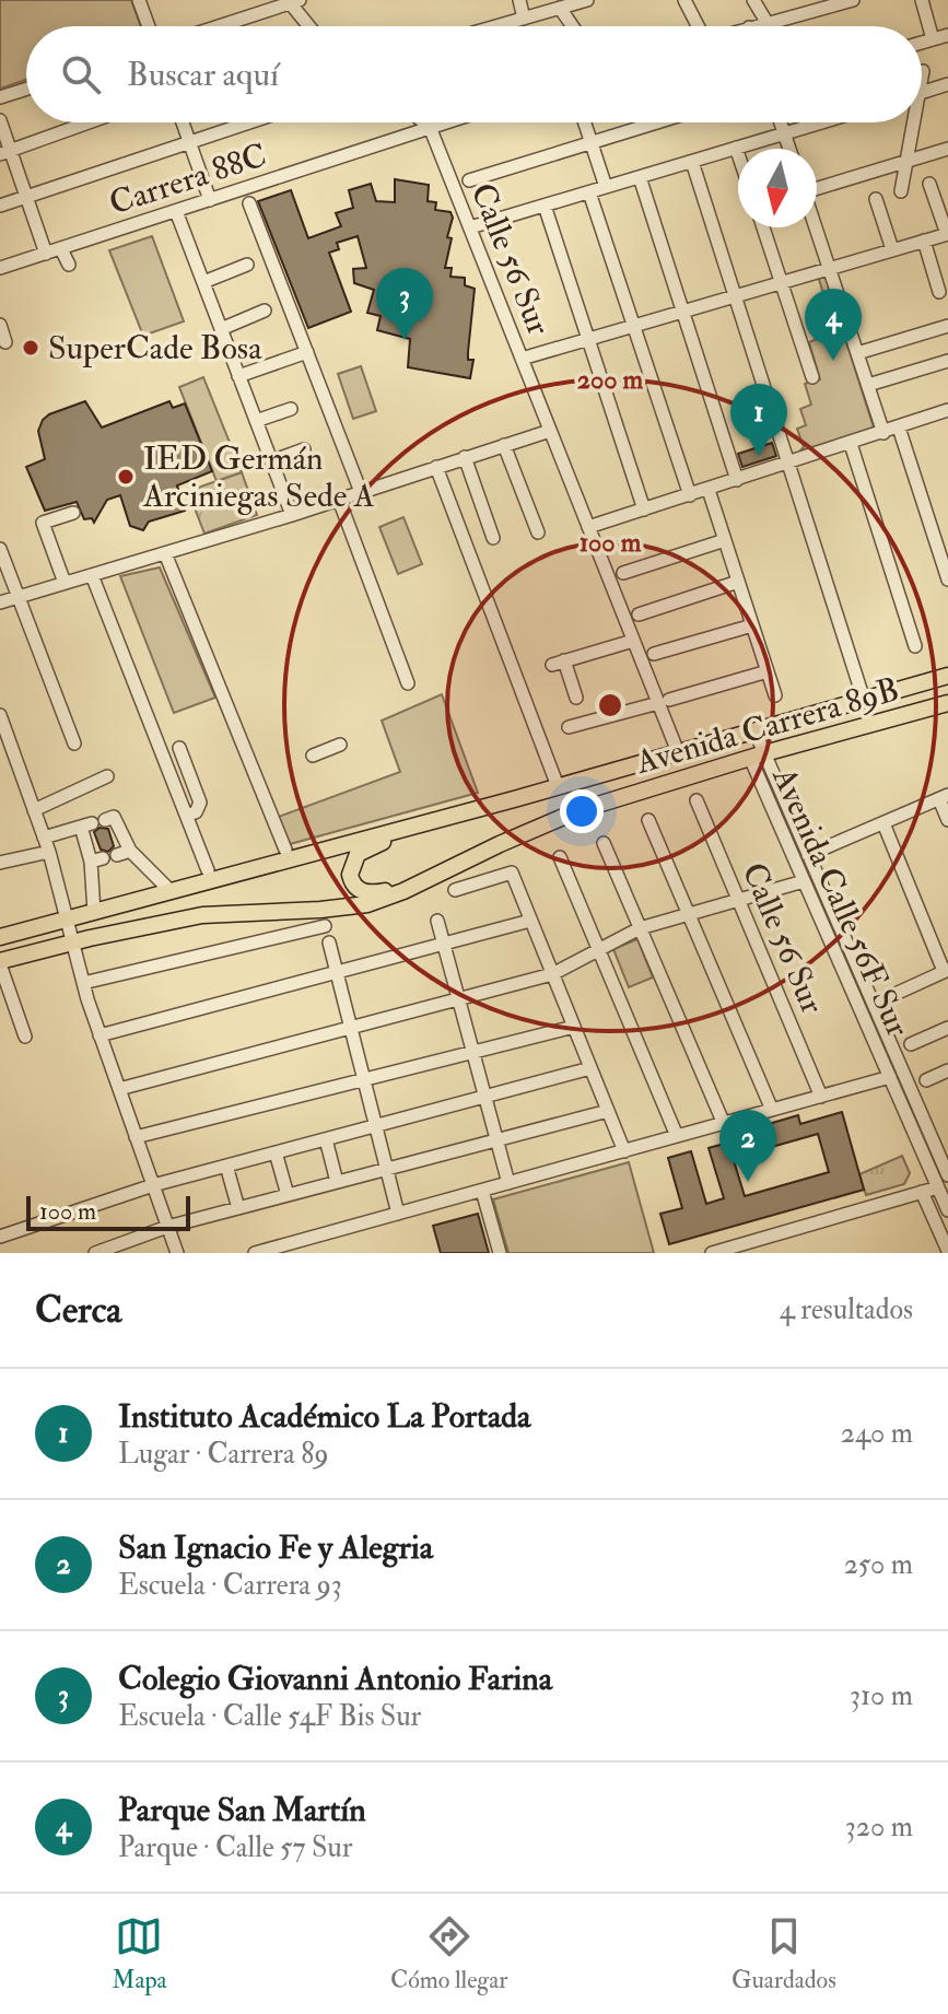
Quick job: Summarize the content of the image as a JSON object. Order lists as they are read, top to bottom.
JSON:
{
  "streets": {
    "main road": ["Avenida Carrera 89B"],
    "street": ["Carrera 88C", "Calle 56 Sur", "Avenida Calle 56F Sur"]
  },
  "crossings": [
    ["Carrera 88C", "Calle 56 Sur"],
    ["Calle 56 Sur", "Avenida Carrera 89B"],
    ["Avenida Carrera 89B", "Avenida Calle 56F Sur"]
  ],
  "places": ["SuperCade Bosa", "IED Germán Arciniegas Sede A"],
  "scale_bar": "100 m",
  "north": "bottom",
  "page": {
    "search": "Buscar aquí",
    "pins": [
      "3",
      "4",
      "1",
      "2"
    ],
    "scale": "100 m",
    "heading": ["Cerca", "4 resultados"],
    "list": [
      {
        "mark": "1",
        "name": "Instituto Académico La Portada",
        "note": "Lugar · Carrera 89",
        "value": "240 m"
      },
      {
        "mark": "2",
        "name": "San Ignacio Fe y Alegria",
        "note": "Escuela · Carrera 93",
        "value": "250 m"
      },
      {
        "mark": "3",
        "name": "Colegio Giovanni Antonio Farina",
        "note": "Escuela · Calle 54F Bis Sur",
        "value": "310 m"
      },
      {
        "mark": "4",
        "name": "Parque San Martín",
        "note": "Parque · Calle 57 Sur",
        "value": "320 m"
      }
    ],
    "nav": ["Mapa", "Cómo llegar", "Guardados"]
  },
  "rings": ["200 m", "100 m"]
}
